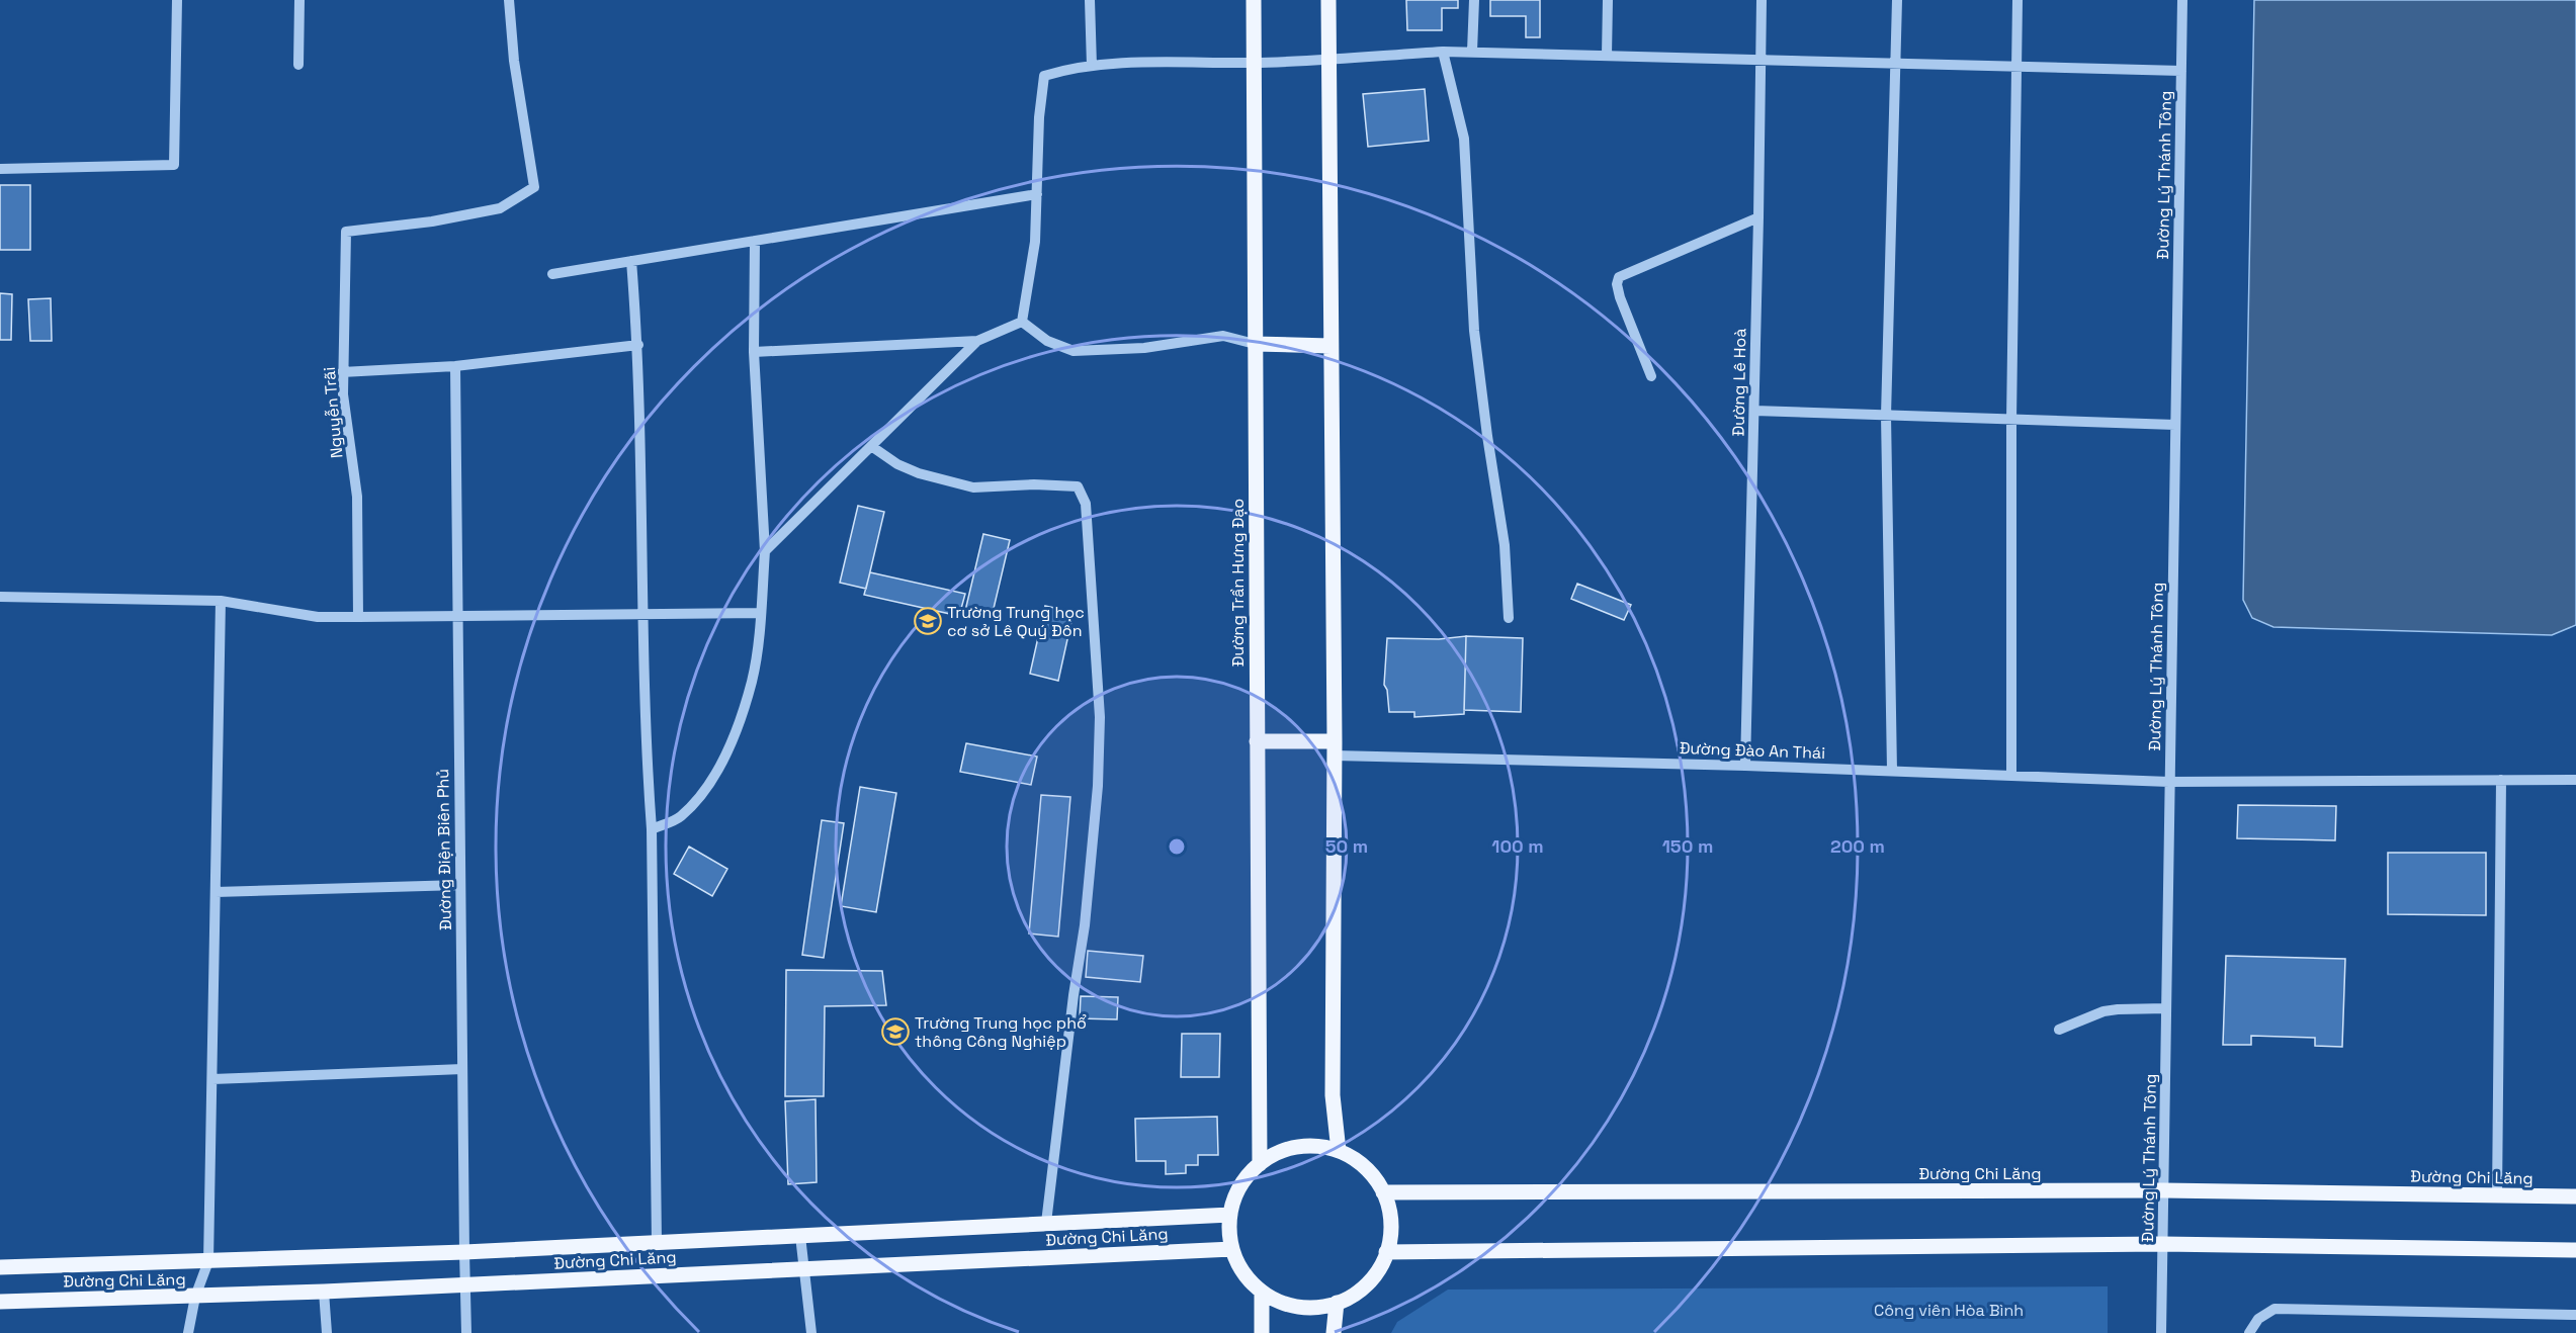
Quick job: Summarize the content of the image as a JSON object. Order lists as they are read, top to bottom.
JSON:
{
  "streets": {
    "main road": ["Đường Trần Hưng Đạo", "Đường Chi Lăng"],
    "street": [
      "Đường Lý Thánh Tông",
      "Đường Lê Hoà",
      "Nguyễn Trãi",
      "Đường Đào An Thái",
      "Đường Điện Biên Phủ"
    ]
  },
  "crossings": [
    ["Đường Lý Thánh Tông", "Đường Đào An Thái"],
    ["Đường Lý Thánh Tông", "Đường Chi Lăng"],
    ["Đường Lê Hoà", "Đường Đào An Thái"],
    ["Đường Trần Hưng Đạo", "Đường Chi Lăng"],
    ["Đường Điện Biên Phủ", "Đường Chi Lăng"]
  ],
  "parks": ["Công viên Hòa Bình"],
  "places": {
    "school or university": ["Trường Trung học cơ sở Lê Quý Đôn", "Trường Trung học phổ thông Công Nghiệp"]
  },
  "rings": [
    "50 m",
    "100 m",
    "150 m",
    "200 m"
  ]
}
